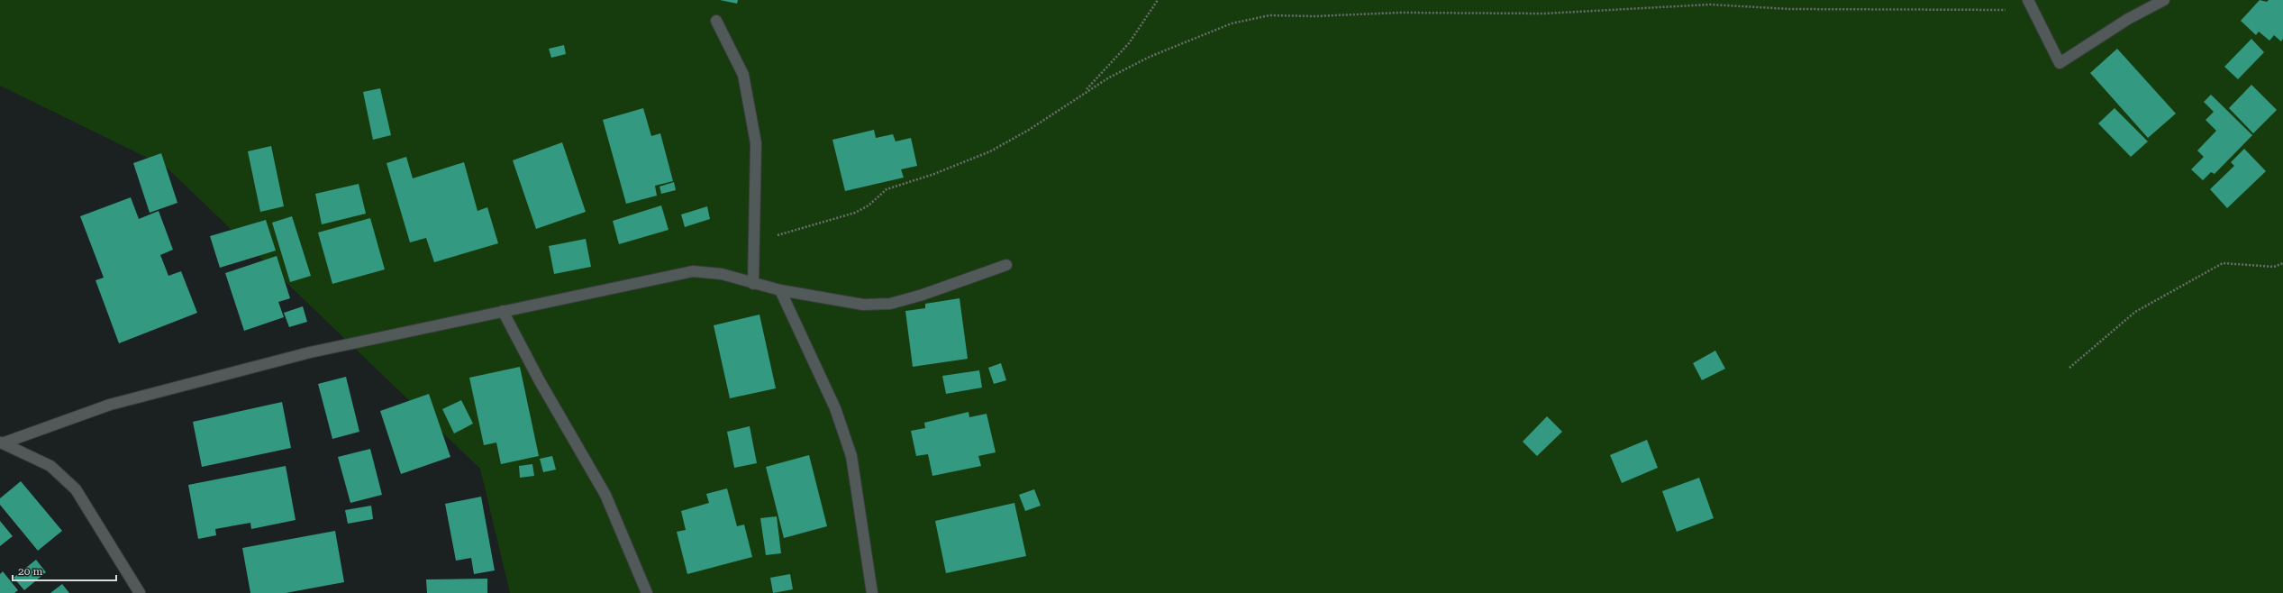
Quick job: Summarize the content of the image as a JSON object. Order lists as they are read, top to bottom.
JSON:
{
  "scale_bar": "20 m"
}
